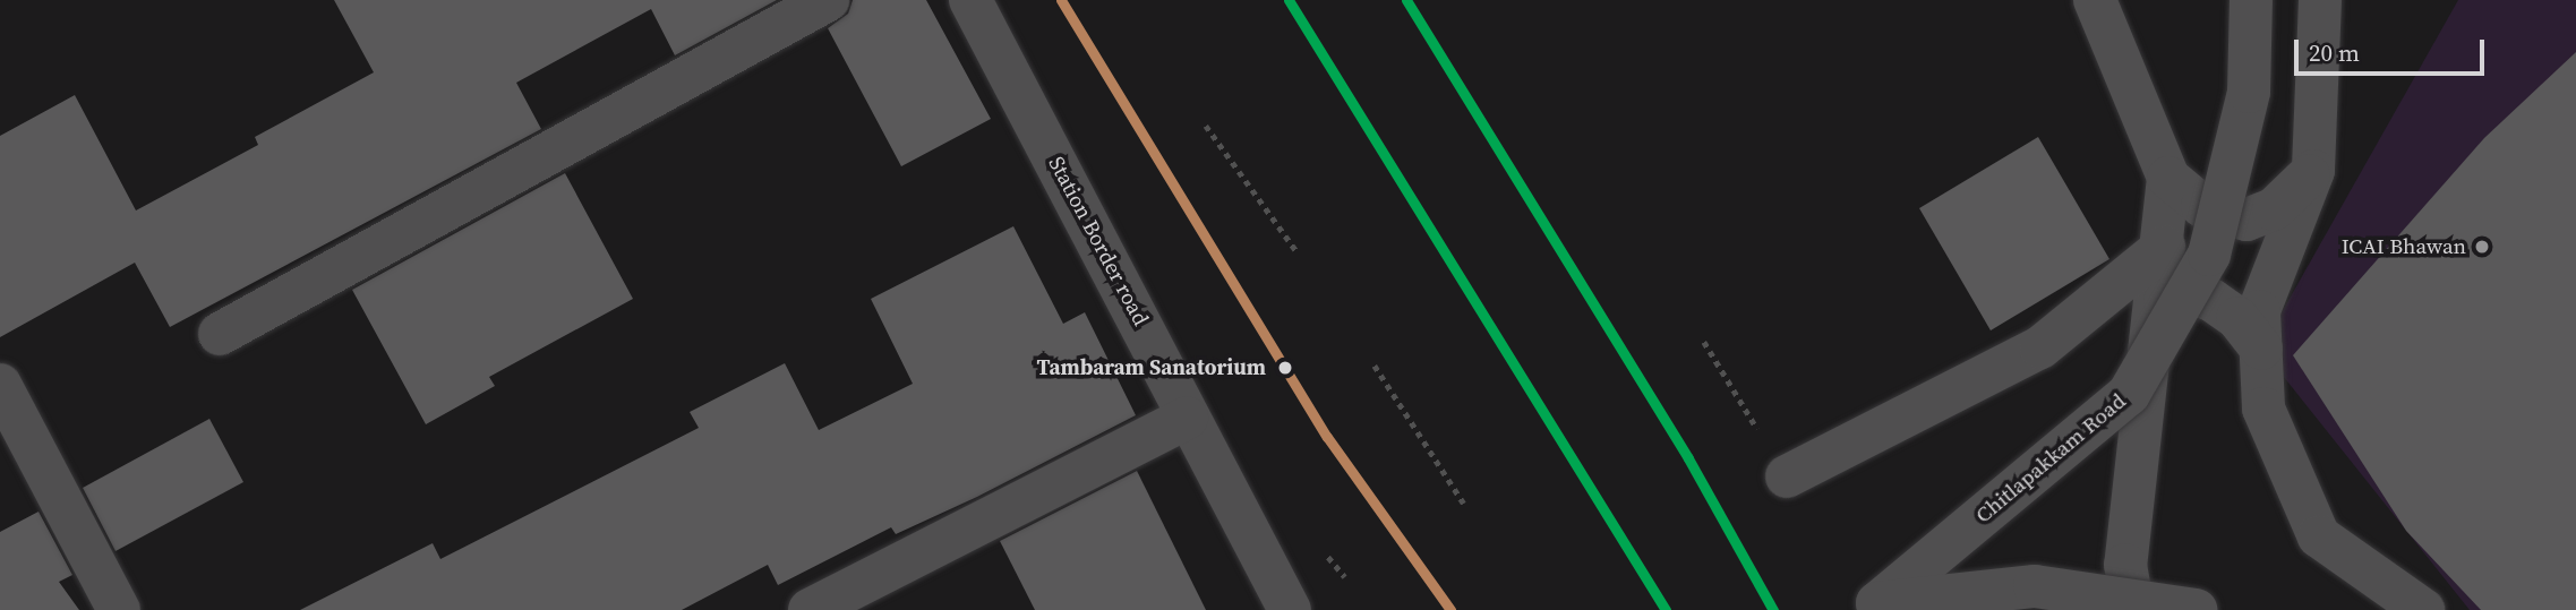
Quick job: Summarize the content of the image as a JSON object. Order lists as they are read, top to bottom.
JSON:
{
  "streets": {
    "street": ["Station Border road", "Chitlapakkam Road"]
  },
  "places": ["ICAI Bhawan", "Tambaram Sanatorium"],
  "scale_bar": "20 m"
}
